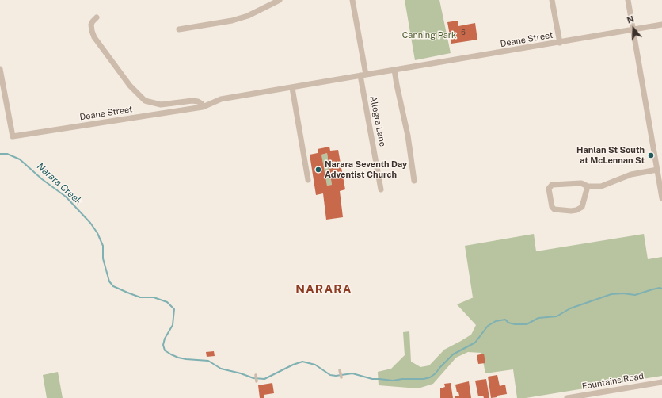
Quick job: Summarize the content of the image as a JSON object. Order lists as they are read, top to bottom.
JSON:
{
  "streets": {
    "street": ["Deane Street", "Allegra Lane", "Fountains Road"]
  },
  "crossings": [
    ["Deane Street", "Allegra Lane"]
  ],
  "districts": ["NARARA"],
  "water": ["Narara Creek"],
  "parks": ["Canning Park"],
  "places": ["Hanlan St South at McLennan St", "Narara Seventh Day Adventist Church"],
  "house_numbers": ["6"],
  "north": "top"
}
